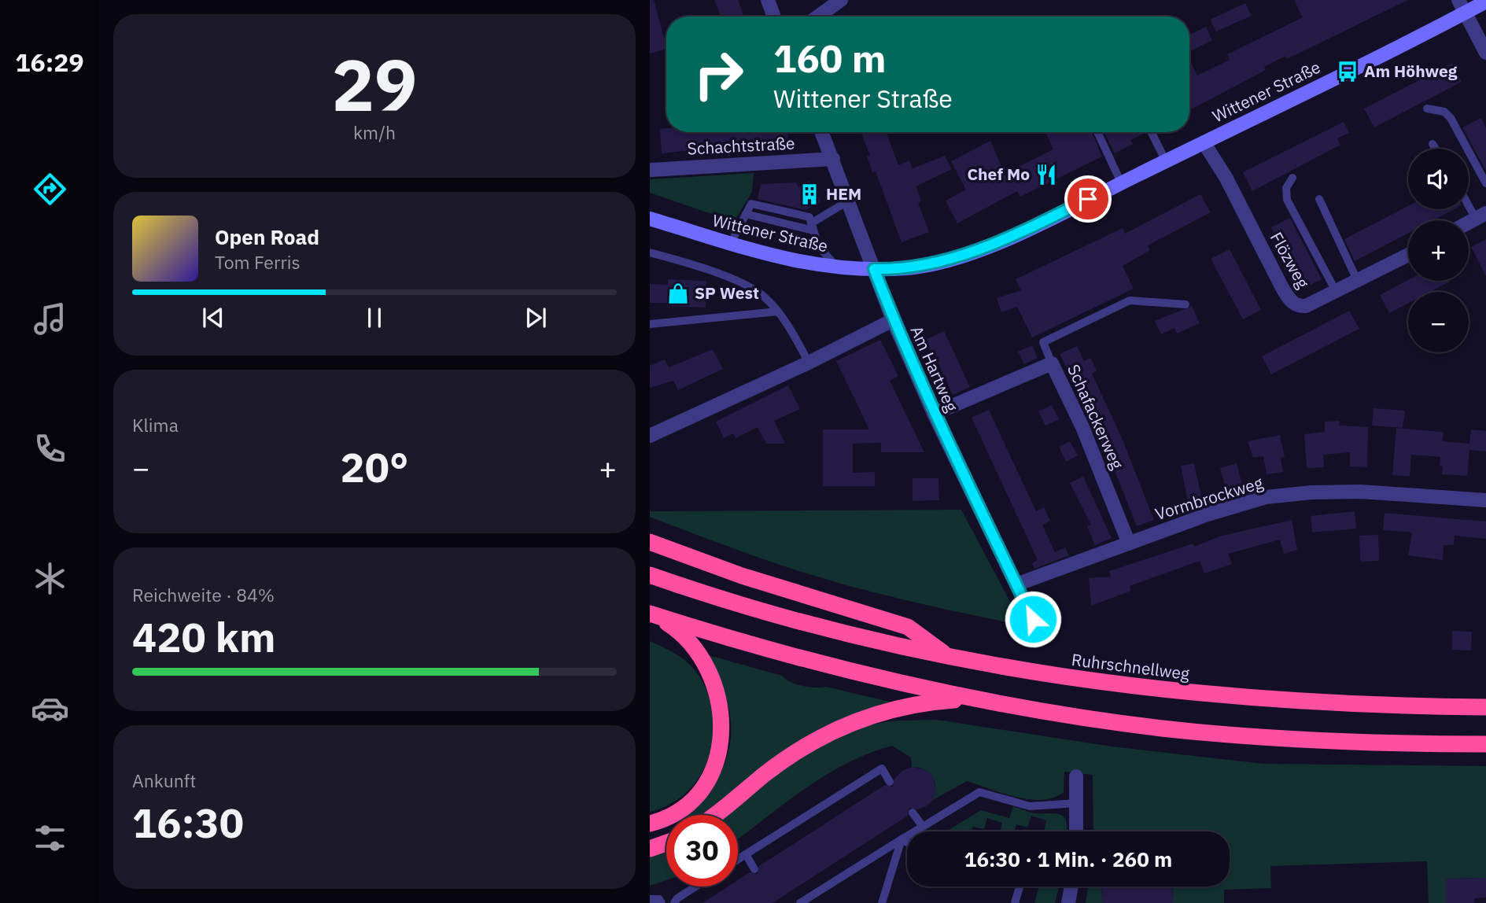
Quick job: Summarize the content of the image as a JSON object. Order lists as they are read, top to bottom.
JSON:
{
  "streets": {
    "highway": ["Ruhrschnellweg"],
    "main road": ["Wittener Straße"],
    "street": [
      "Schachtstraße",
      "Flözweg",
      "Am Hartweg",
      "Schafackerweg",
      "Vormbrockweg"
    ]
  },
  "crossings": [
    ["Wittener Straße", "Flözweg"],
    ["Wittener Straße", "Am Hartweg"],
    ["Schachtstraße", "Am Hartweg"],
    ["Am Hartweg", "Schafackerweg"],
    ["Am Hartweg", "Vormbrockweg"],
    ["Schafackerweg", "Vormbrockweg"]
  ],
  "places": {
    "bus stop": ["Am Höhweg"],
    "restaurant": ["Chef Mo"],
    "building": ["HEM"],
    "shop": ["SP West"]
  },
  "page": {
    "tabs": "16:29",
    "tile": [
      ["29", "km/h"],
      "Klima",
      ["Reichweite · 84%", "420 km"],
      ["Ankunft", "16:30"]
    ],
    "turn": ["160 m", "Wittener Straße"],
    "map_buttons": ["+", "−"],
    "song": ["Open Road", "Tom Ferris"],
    "heat": ["−", "20°", "+"],
    "limit": "30",
    "trip": "16:30 · 1 Min. · 260 m"
  }
}
